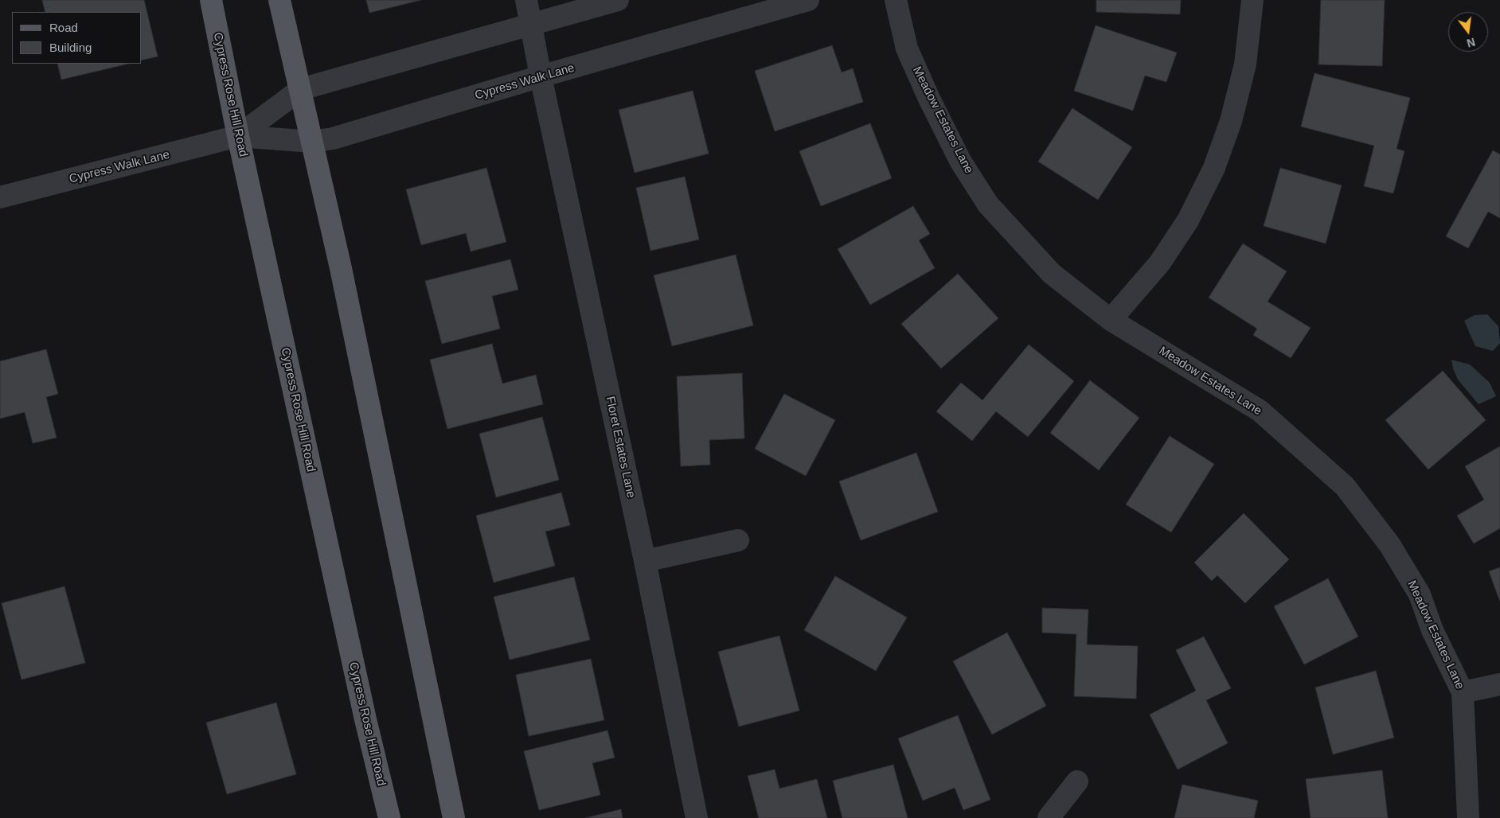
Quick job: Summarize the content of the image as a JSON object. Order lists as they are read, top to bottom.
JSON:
{
  "streets": {
    "main road": ["Cypress Rose Hill Road"],
    "street": ["Cypress Walk Lane", "Meadow Estates Lane", "Floret Estates Lane"]
  },
  "crossings": [
    ["Cypress Walk Lane", "Cypress Rose Hill Road"],
    ["Cypress Walk Lane", "Floret Estates Lane"]
  ],
  "legend": ["Road", "Building"],
  "north": "bottom"
}
